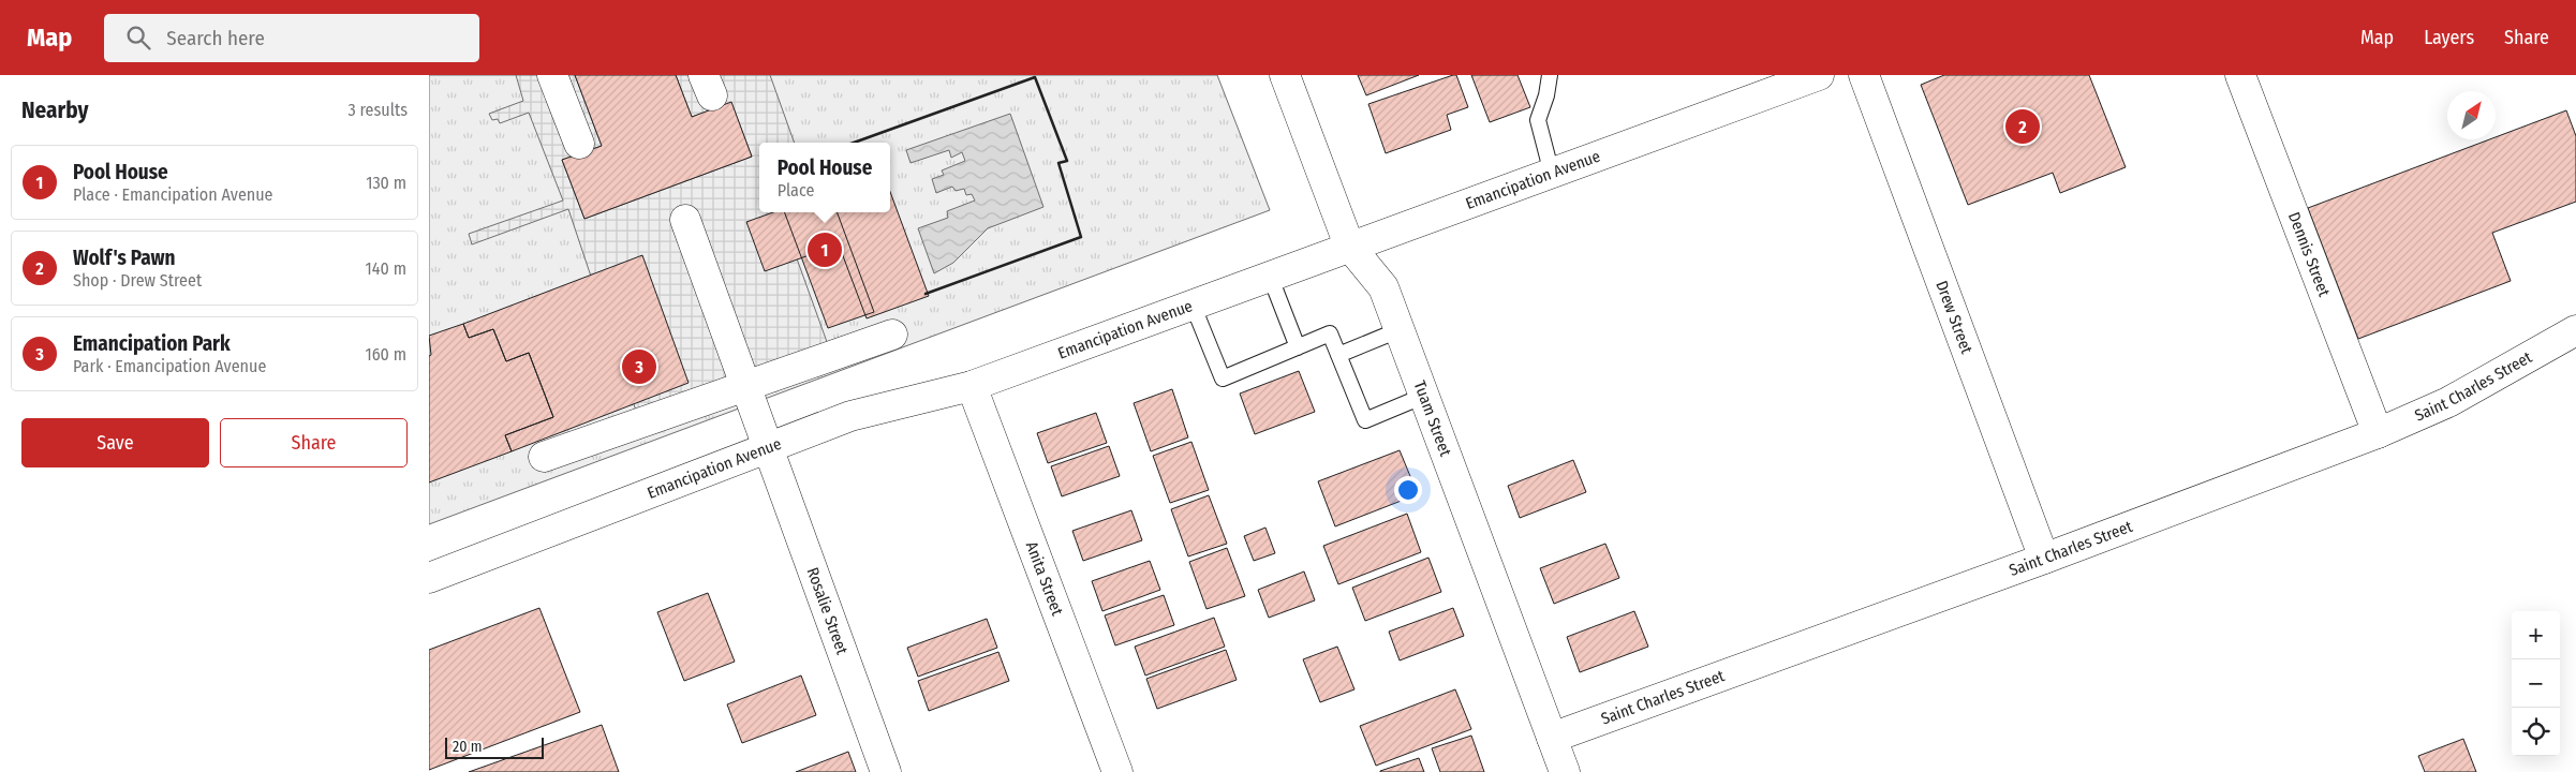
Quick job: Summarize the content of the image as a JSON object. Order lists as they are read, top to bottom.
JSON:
{
  "streets": {
    "street": [
      "Emancipation Avenue",
      "Dennis Street",
      "Drew Street",
      "Saint Charles Street",
      "Tuam Street",
      "Anita Street",
      "Rosalie Street"
    ]
  },
  "crossings": [
    ["Emancipation Avenue", "Tuam Street"],
    ["Emancipation Avenue", "Anita Street"],
    ["Emancipation Avenue", "Rosalie Street"],
    ["Dennis Street", "Saint Charles Street"],
    ["Drew Street", "Saint Charles Street"],
    ["Saint Charles Street", "Tuam Street"]
  ],
  "scale_bar": "20 m",
  "north": "top right",
  "page": {
    "header": "Map",
    "search": "Search here",
    "nav": ["Map", "Layers", "Share"],
    "heading": ["Nearby", "3 results"],
    "pins": ["2", "1", "3"],
    "popup": ["Pool House", "Place"],
    "list": [
      {
        "mark": "1",
        "name": "Pool House",
        "note": "Place · Emancipation Avenue",
        "value": "130 m"
      },
      {
        "mark": "2",
        "name": "Wolf's Pawn",
        "note": "Shop · Drew Street",
        "value": "140 m"
      },
      {
        "mark": "3",
        "name": "Emancipation Park",
        "note": "Park · Emancipation Avenue",
        "value": "160 m"
      }
    ],
    "buttons": ["Save", "Share"],
    "map_buttons": ["+", "−"],
    "scale": "20 m"
  }
}
